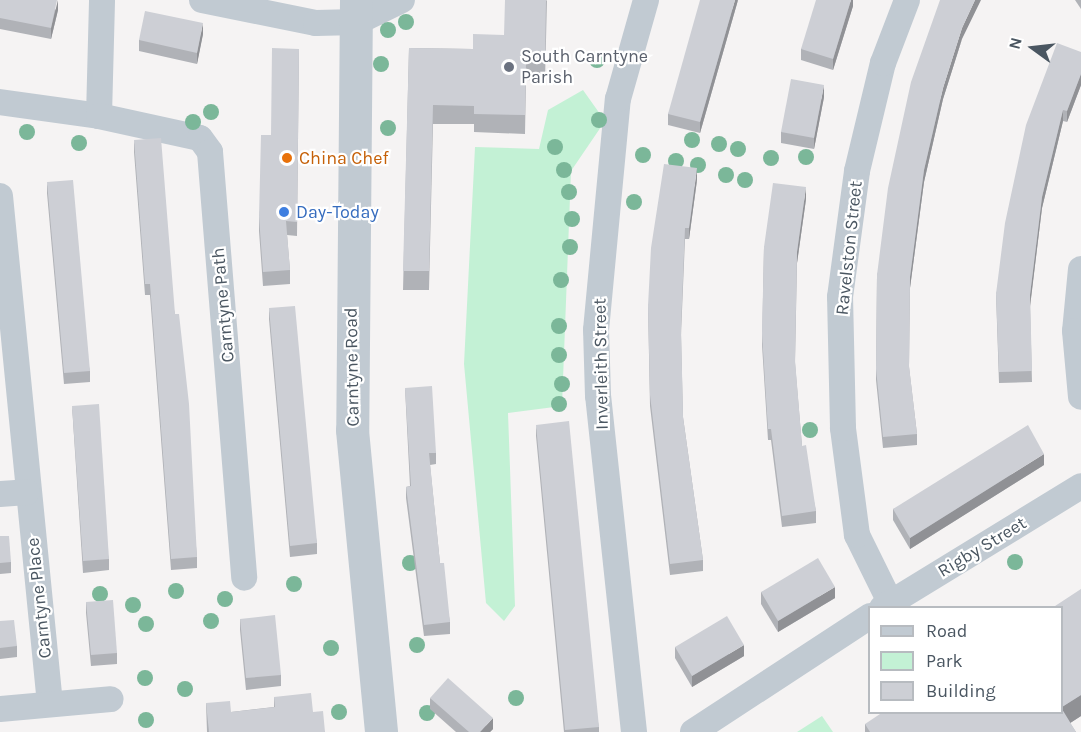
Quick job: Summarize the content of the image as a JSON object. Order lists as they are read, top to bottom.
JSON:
{
  "streets": {
    "street": [
      "Ravelston Street",
      "Carntyne Path",
      "Inverleith Street",
      "Carntyne Road",
      "Rigby Street",
      "Carntyne Place"
    ]
  },
  "places": ["South Carntyne Parish", "China Chef", "Day-Today"],
  "legend": ["Road", "Park", "Building"],
  "north": "left"
}
